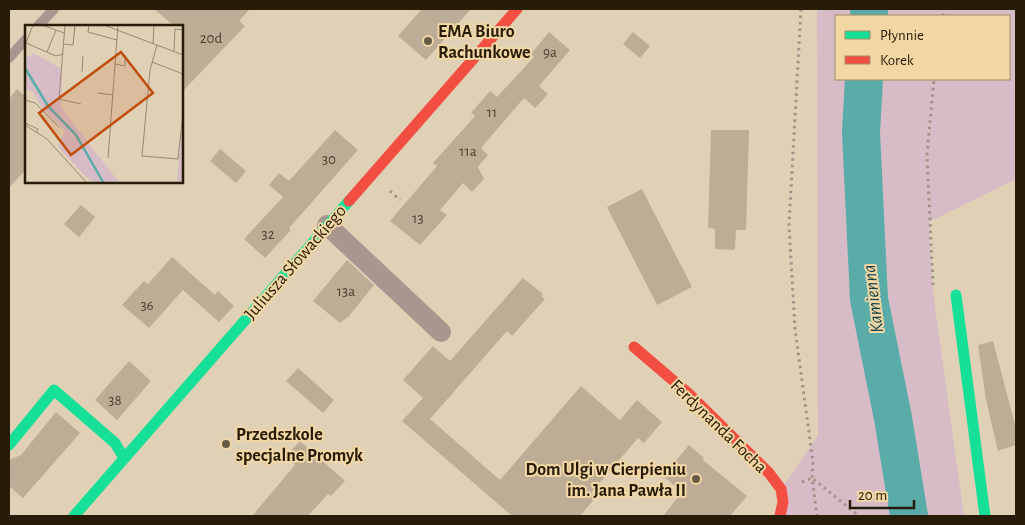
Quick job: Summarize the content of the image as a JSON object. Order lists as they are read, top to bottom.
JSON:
{
  "streets": {
    "street": ["Juliusza Słowackiego", "Ferdynanda Focha"]
  },
  "water": ["Kamienna"],
  "places": ["EMA Biuro Rachunkowe", "Przedszkole specjalne Promyk", "Dom Ulgi w Cierpieniu im. Jana Pawła II"],
  "house_numbers": [
    "20d",
    "9a",
    "11",
    "11a",
    "30",
    "13",
    "32",
    "13a",
    "36",
    "38"
  ],
  "legend": ["Płynnie", "Korek"],
  "scale_bar": "20 m"
}
